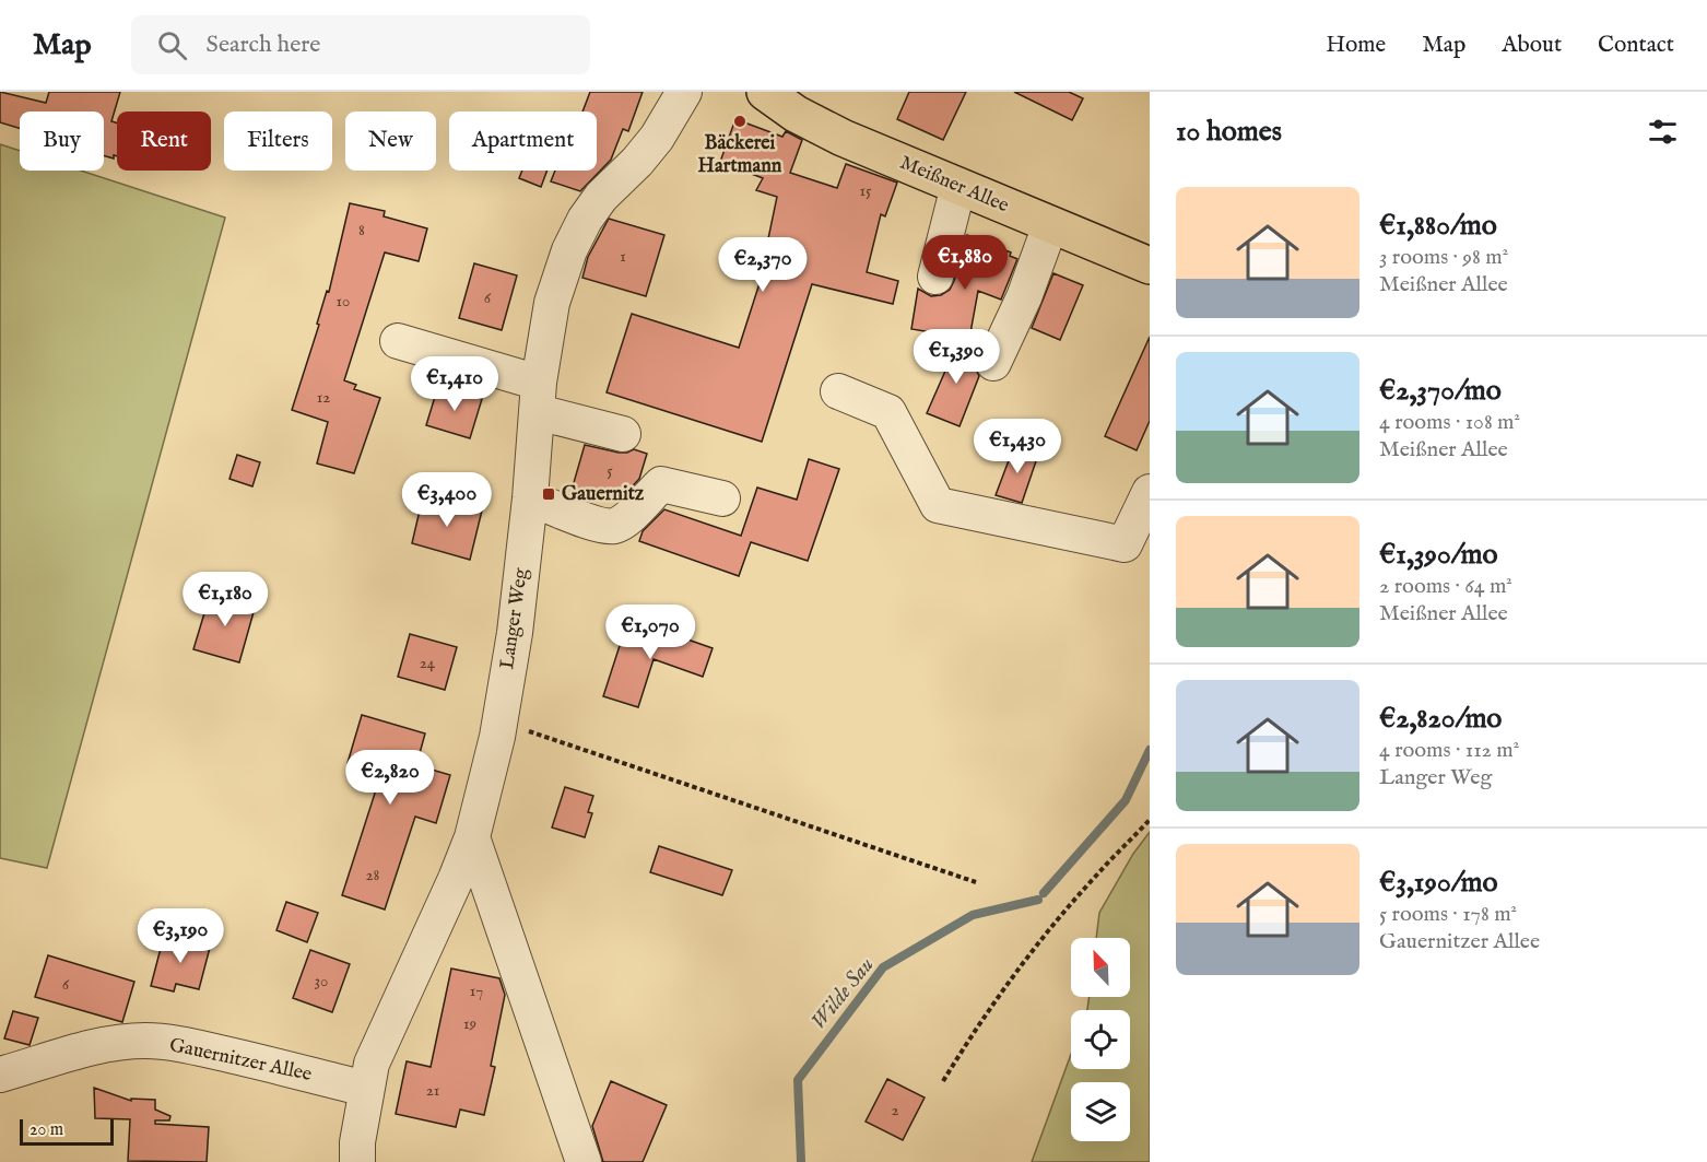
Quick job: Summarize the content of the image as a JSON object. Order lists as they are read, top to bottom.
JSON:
{
  "streets": {
    "main road": ["Meißner Allee"],
    "street": ["Langer Weg", "Gauernitzer Allee"]
  },
  "crossings": [
    ["Langer Weg", "Gauernitzer Allee"]
  ],
  "water": ["Wilde Sau"],
  "places": {
    "other": ["Bäckerei Hartmann"],
    "transit": ["Gauernitz"]
  },
  "house_numbers": [
    "15",
    "8",
    "1",
    "6",
    "10",
    "12",
    "5",
    "24",
    "28",
    "30",
    "6",
    "17",
    "19",
    "21",
    "2"
  ],
  "scale_bar": "20 m",
  "north": "top left",
  "page": {
    "header": "Map",
    "search": "Search here",
    "nav": [
      "Home",
      "Map",
      "About",
      "Contact"
    ],
    "heading": "10 homes",
    "chip": [
      "Buy",
      "Rent",
      "Filters",
      "New",
      "Apartment"
    ],
    "list": [
      {
        "name": "€1,880/mo",
        "note": "3 rooms · 98 m² · Meißner Allee"
      },
      {
        "name": "€2,370/mo",
        "note": "4 rooms · 108 m² · Meißner Allee"
      },
      {
        "name": "€1,390/mo",
        "note": "2 rooms · 64 m² · Meißner Allee"
      },
      {
        "name": "€2,820/mo",
        "note": "4 rooms · 112 m² · Langer Weg"
      },
      {
        "name": "€3,190/mo",
        "note": "5 rooms · 178 m² · Gauernitzer Allee"
      }
    ],
    "price": [
      "€1,880",
      "€2,370",
      "€1,390",
      "€1,410",
      "€1,430",
      "€3,400",
      "€1,180",
      "€1,070",
      "€2,820",
      "€3,190"
    ],
    "scale": "20 m"
  }
}
